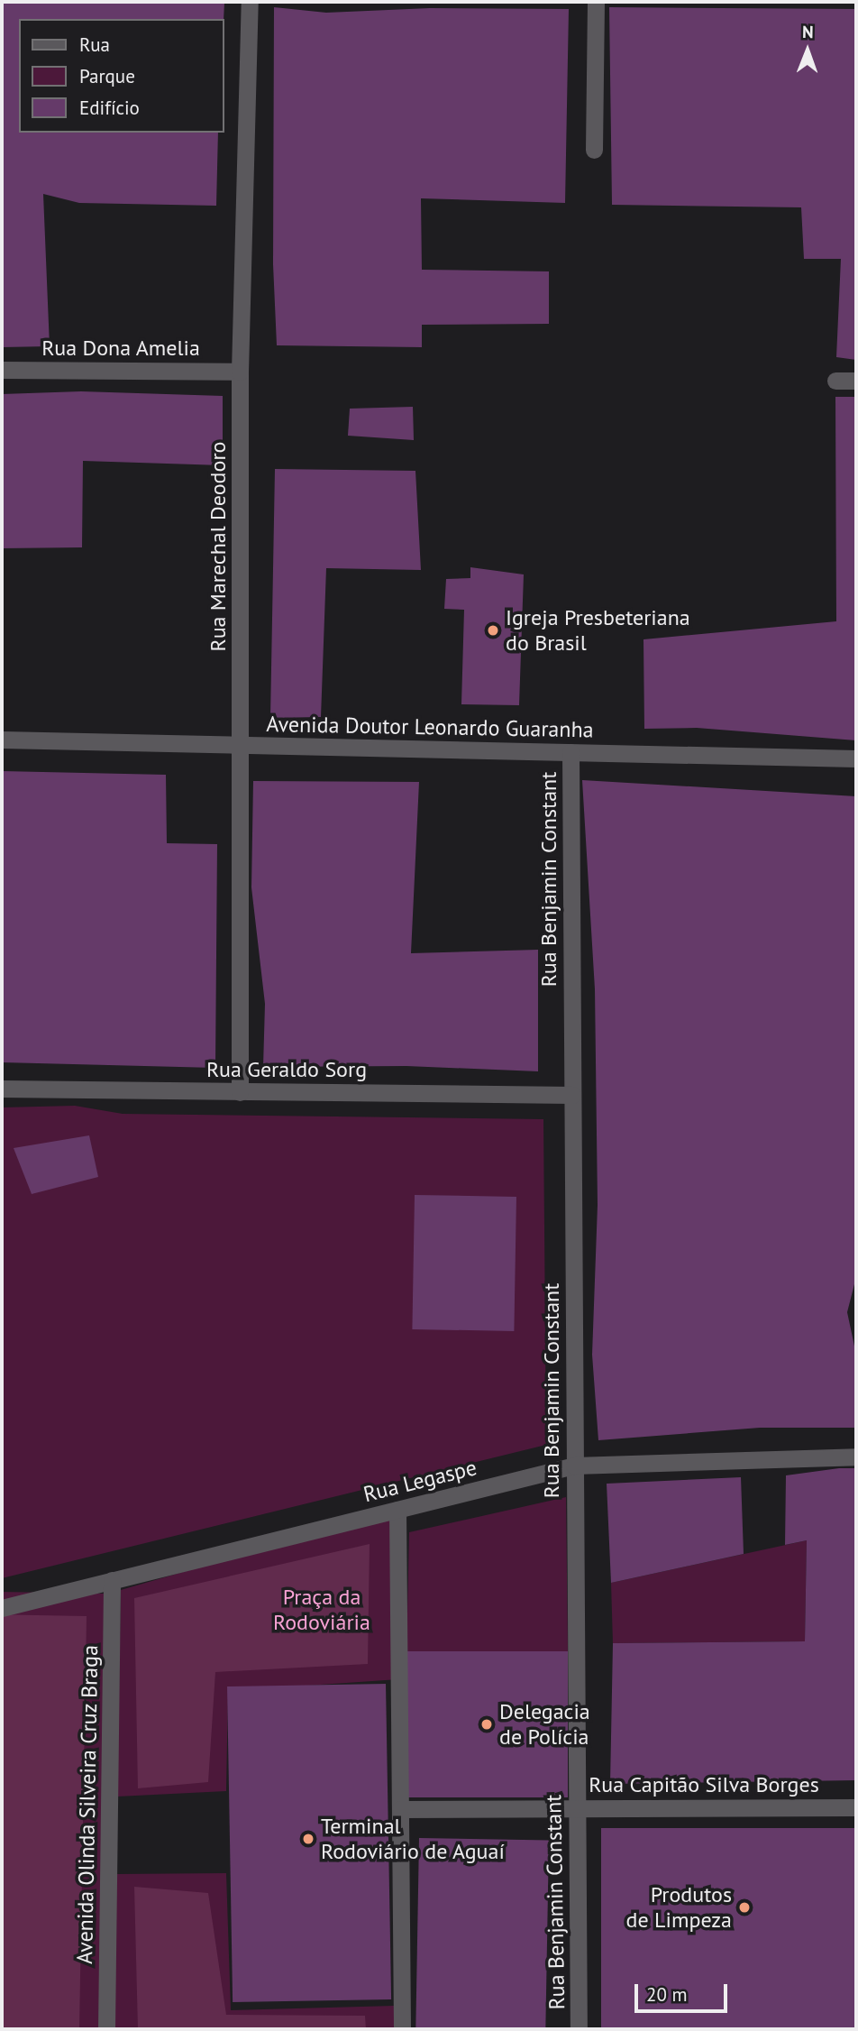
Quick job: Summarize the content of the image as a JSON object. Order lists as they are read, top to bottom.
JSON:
{
  "streets": {
    "street": [
      "Rua Dona Amelia",
      "Rua Marechal Deodoro",
      "Avenida Doutor Leonardo Guaranha",
      "Rua Benjamin Constant",
      "Rua Geraldo Sorg",
      "Rua Legaspe",
      "Rua Capitão Silva Borges",
      "Avenida Olinda Silveira Cruz Braga"
    ]
  },
  "crossings": [
    ["Rua Dona Amelia", "Rua Marechal Deodoro"],
    ["Rua Marechal Deodoro", "Avenida Doutor Leonardo Guaranha"],
    ["Rua Marechal Deodoro", "Rua Geraldo Sorg"],
    ["Avenida Doutor Leonardo Guaranha", "Rua Benjamin Constant"],
    ["Rua Benjamin Constant", "Rua Geraldo Sorg"],
    ["Rua Benjamin Constant", "Rua Legaspe"],
    ["Rua Benjamin Constant", "Rua Capitão Silva Borges"],
    ["Rua Legaspe", "Avenida Olinda Silveira Cruz Braga"]
  ],
  "parks": ["Praça da Rodoviária"],
  "places": [
    "Igreja Presbeteriana do Brasil",
    "Delegacia de Polícia",
    "Terminal Rodoviário de Aguaí",
    "Produtos de Limpeza"
  ],
  "legend": ["Rua", "Parque", "Edifício"],
  "scale_bar": "20 m",
  "north": "top"
}
